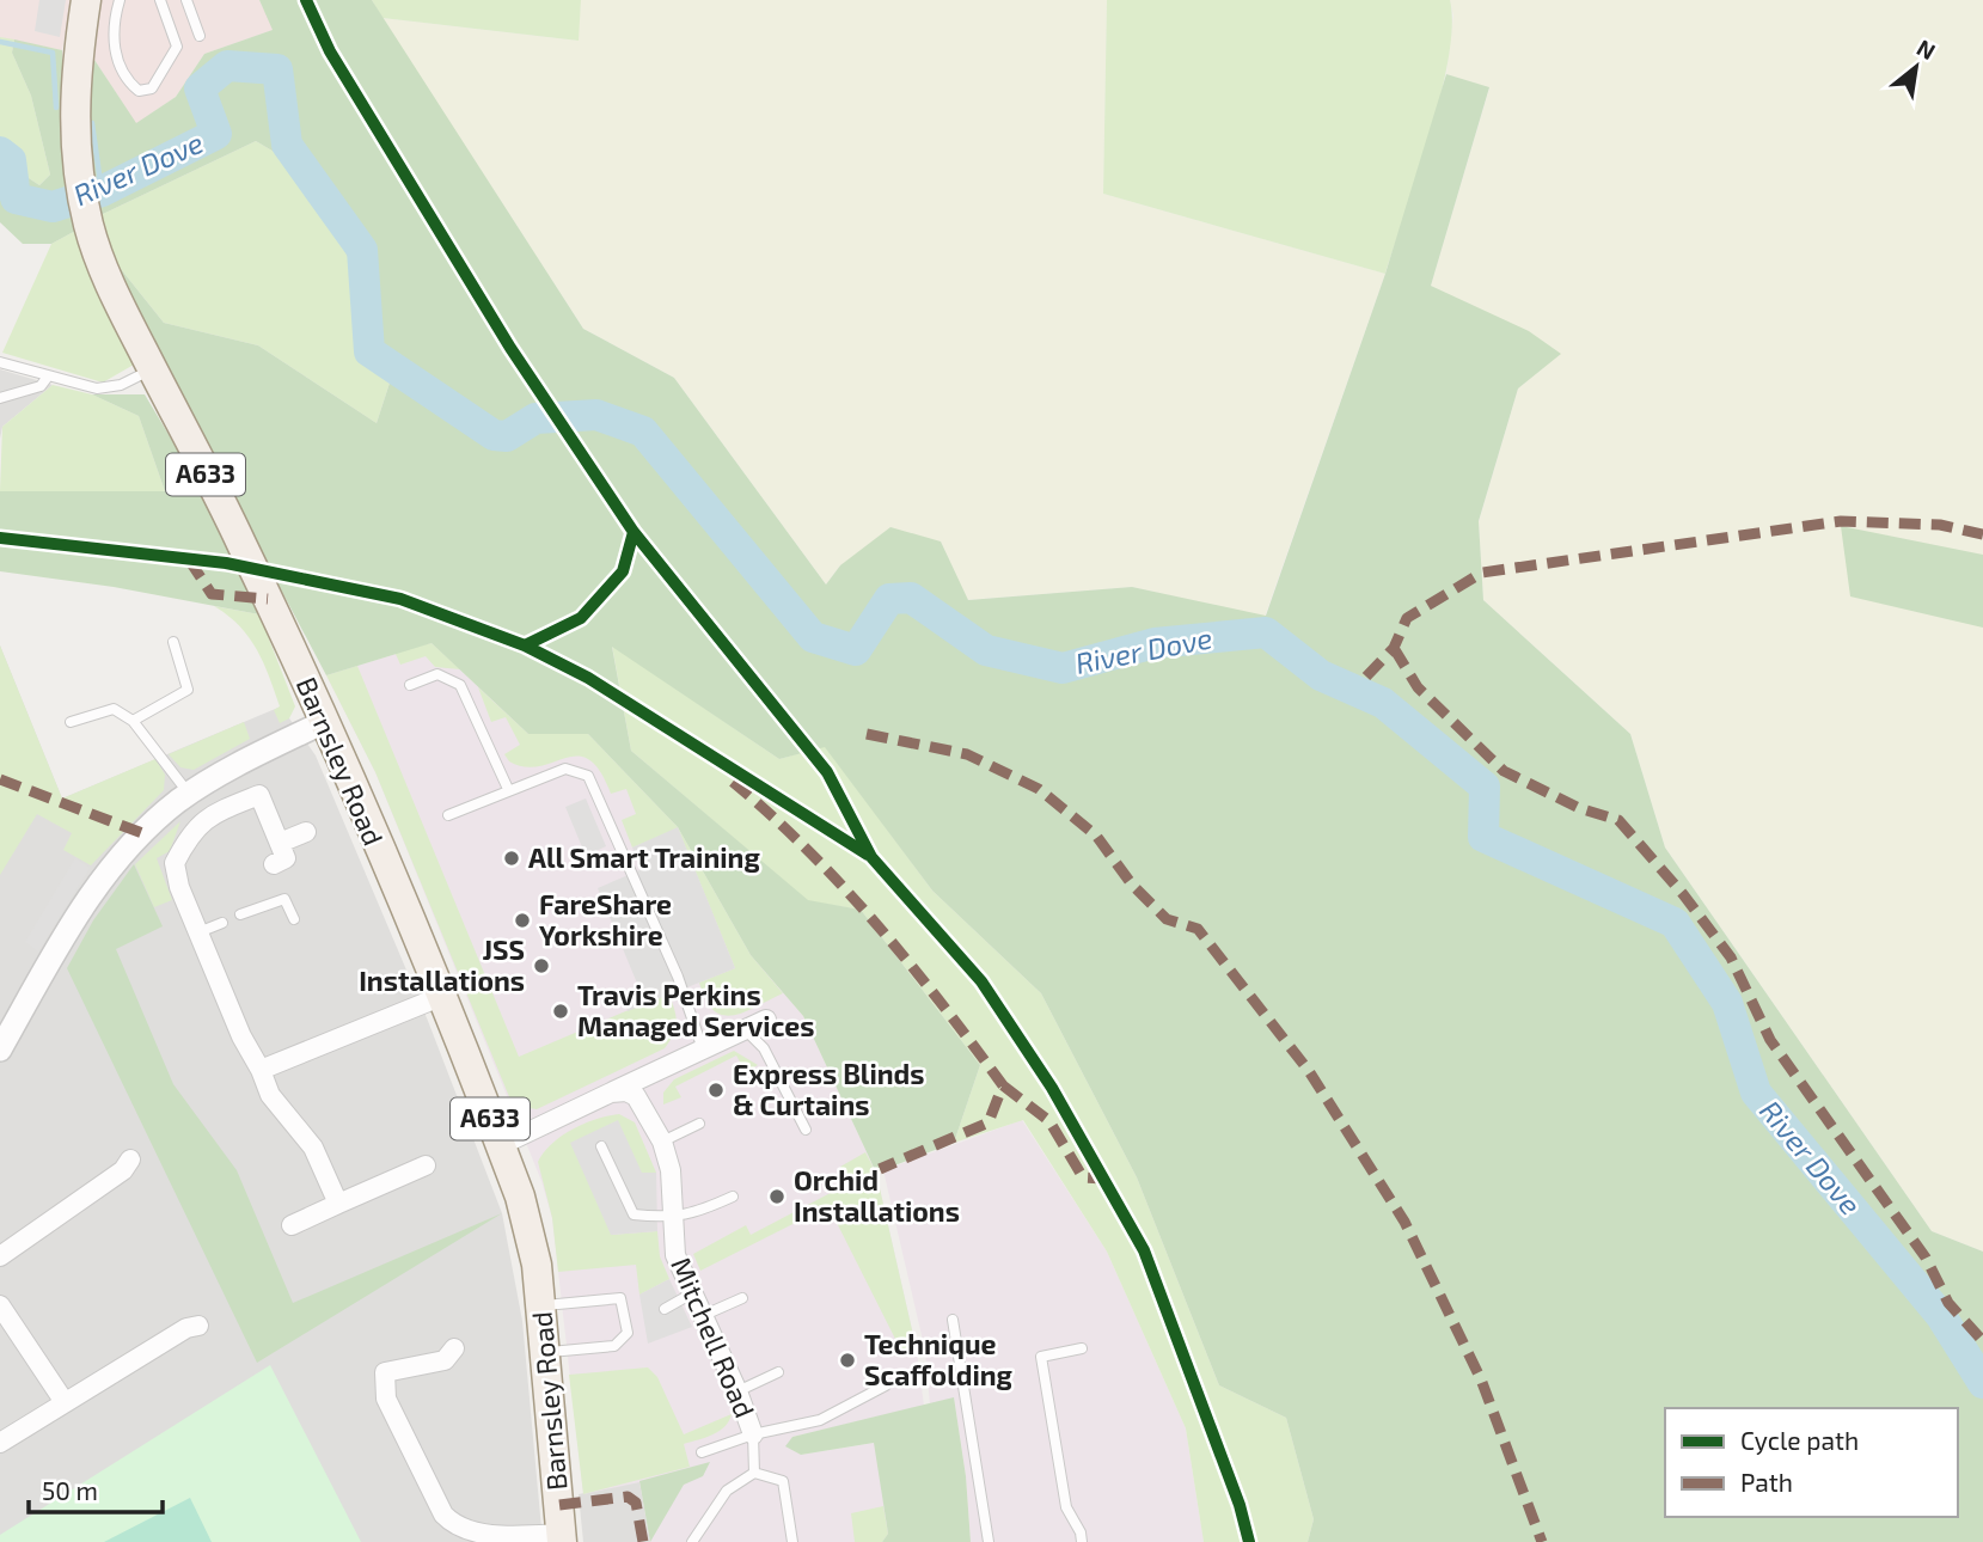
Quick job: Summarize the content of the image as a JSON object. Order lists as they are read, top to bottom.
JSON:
{
  "streets": {
    "main road": ["A633", "Barnsley Road"],
    "street": ["Mitchell Road"]
  },
  "water": ["River Dove"],
  "places": [
    "All Smart Training",
    "FareShare Yorkshire",
    "JSS Installations",
    "Travis Perkins Managed Services",
    "Express Blinds & Curtains",
    "Orchid Installations",
    "Technique Scaffolding"
  ],
  "legend": ["Cycle path", "Path"],
  "scale_bar": "50 m",
  "north": "top right"
}
